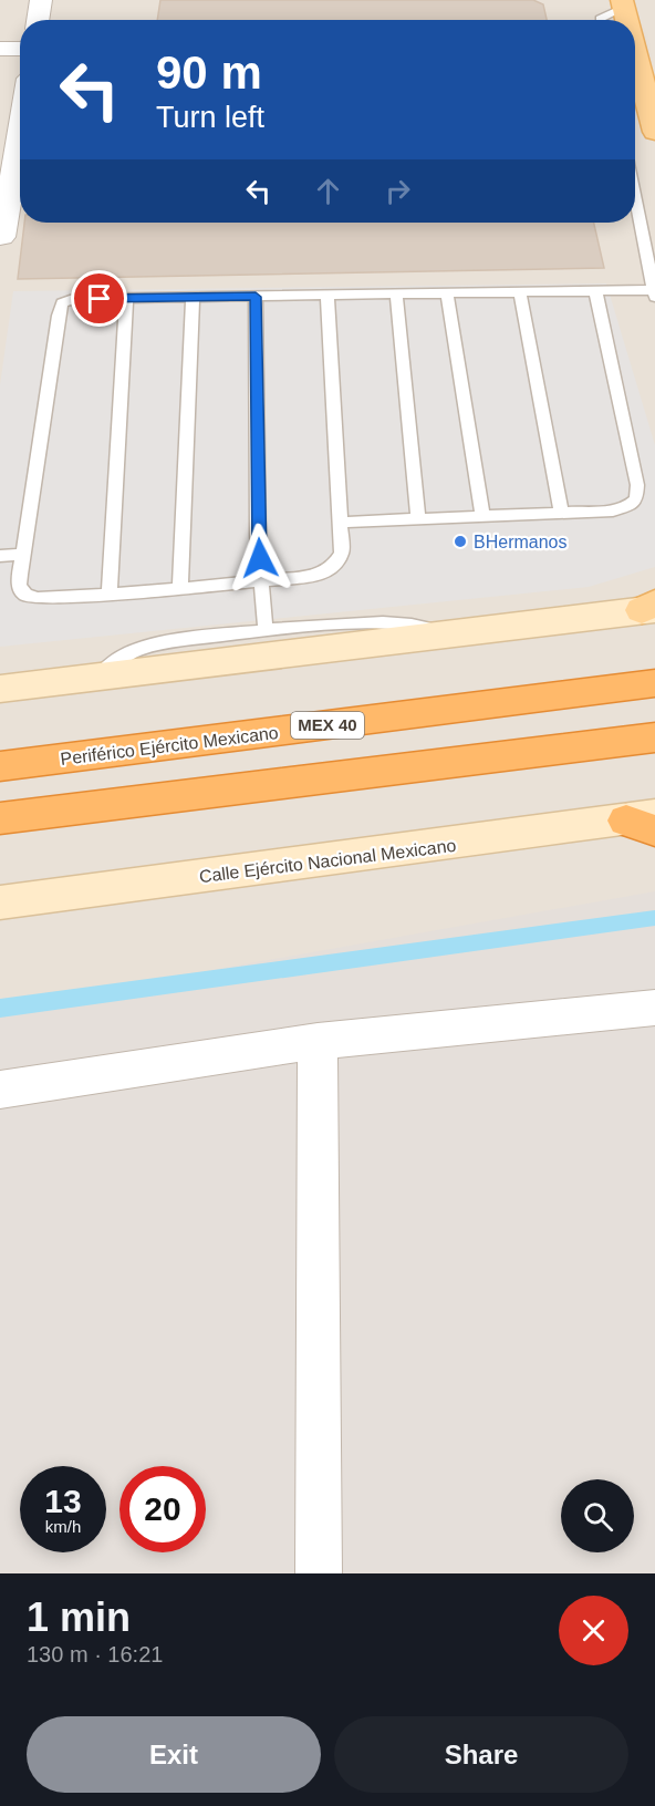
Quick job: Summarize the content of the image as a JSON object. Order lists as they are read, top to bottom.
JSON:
{
  "streets": {
    "highway": ["MEX 40", "Periférico Ejército Mexicano"],
    "street": ["Calle Ejército Nacional Mexicano"]
  },
  "places": ["BHermanos"],
  "page": {
    "turn": ["90 m", "Turn left"],
    "speed": "13 km/h",
    "limit": "20",
    "heading": ["1 min", "130 m · 16:21"],
    "buttons": ["Exit", "Share"]
  }
}
